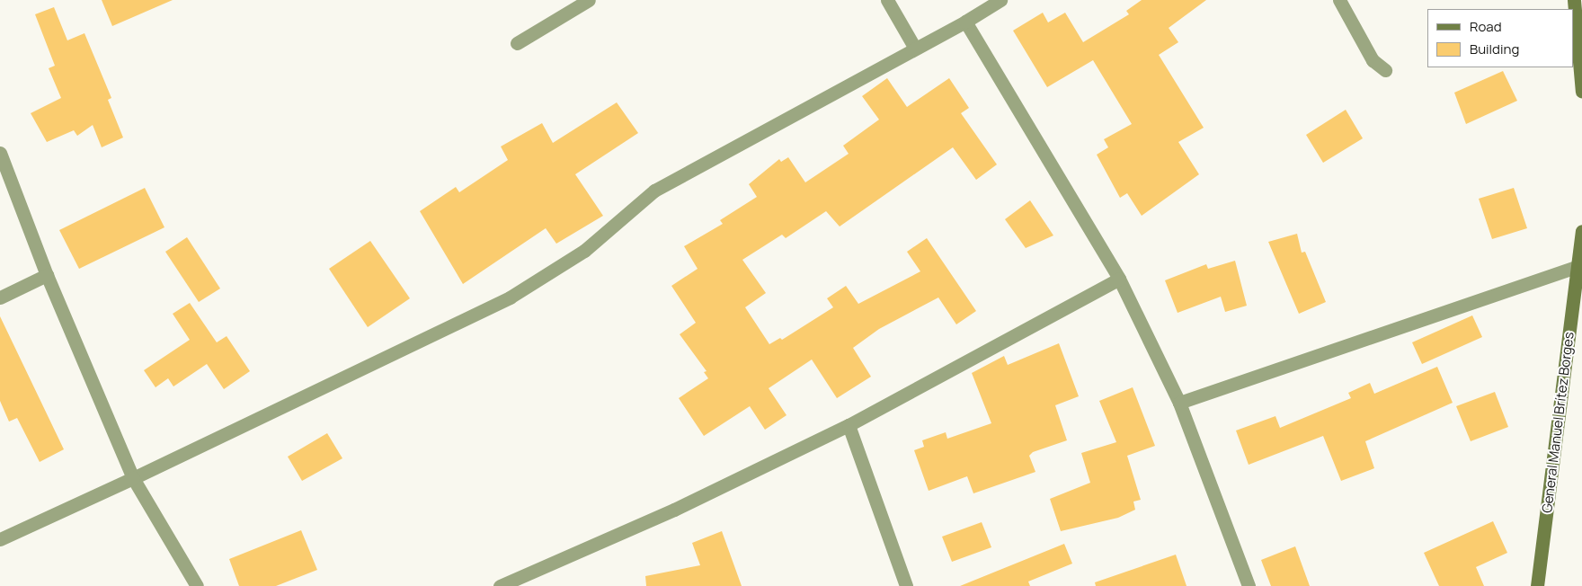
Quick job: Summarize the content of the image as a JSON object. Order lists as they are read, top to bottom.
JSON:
{
  "streets": {
    "street": ["General Manuel Brítez Borges"]
  },
  "legend": ["Road", "Building"]
}
